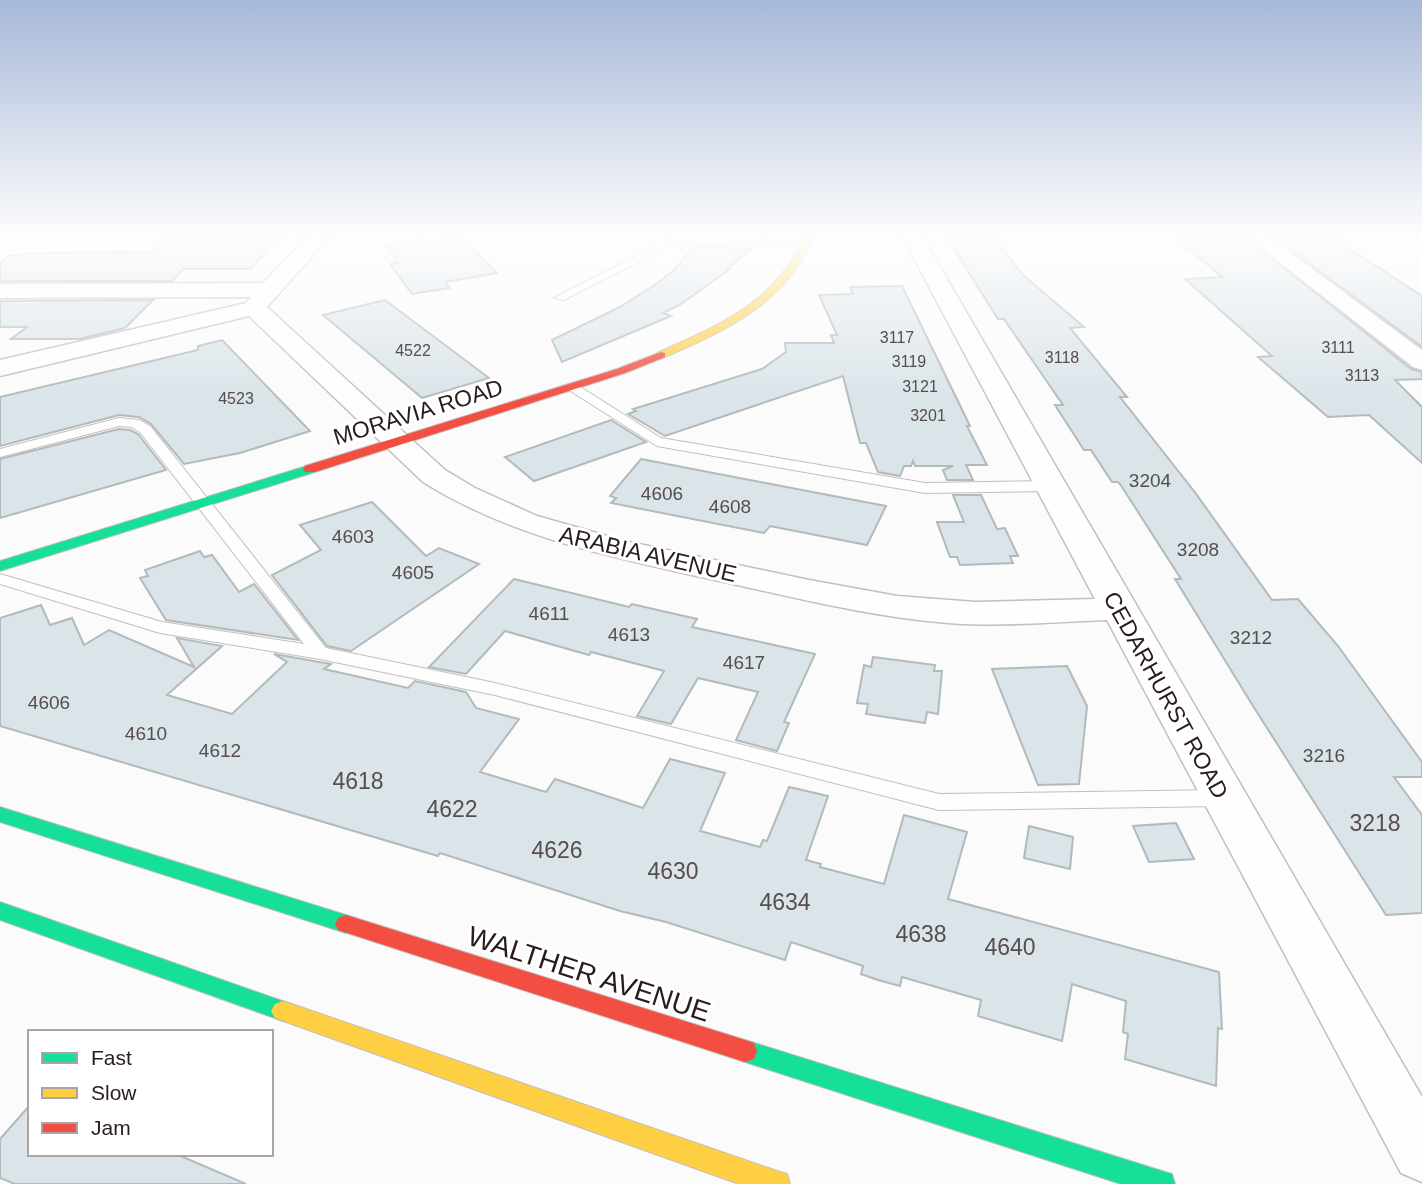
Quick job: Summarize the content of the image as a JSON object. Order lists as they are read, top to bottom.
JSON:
{
  "streets": {
    "main road": ["MORAVIA ROAD", "WALTHER AVENUE"],
    "street": ["ARABIA AVENUE", "CEDARHURST ROAD"]
  },
  "crossings": [
    ["MORAVIA ROAD", "ARABIA AVENUE"],
    ["ARABIA AVENUE", "CEDARHURST ROAD"]
  ],
  "house_numbers": [
    "3117",
    "3111",
    "4522",
    "3118",
    "3119",
    "3113",
    "3121",
    "4523",
    "3201",
    "3204",
    "4606",
    "4608",
    "4603",
    "3208",
    "4605",
    "4611",
    "4613",
    "3212",
    "4617",
    "4606",
    "4610",
    "4612",
    "3216",
    "4618",
    "4622",
    "3218",
    "4626",
    "4630",
    "4634",
    "4638",
    "4640"
  ],
  "legend": ["Fast", "Slow", "Jam"]
}
